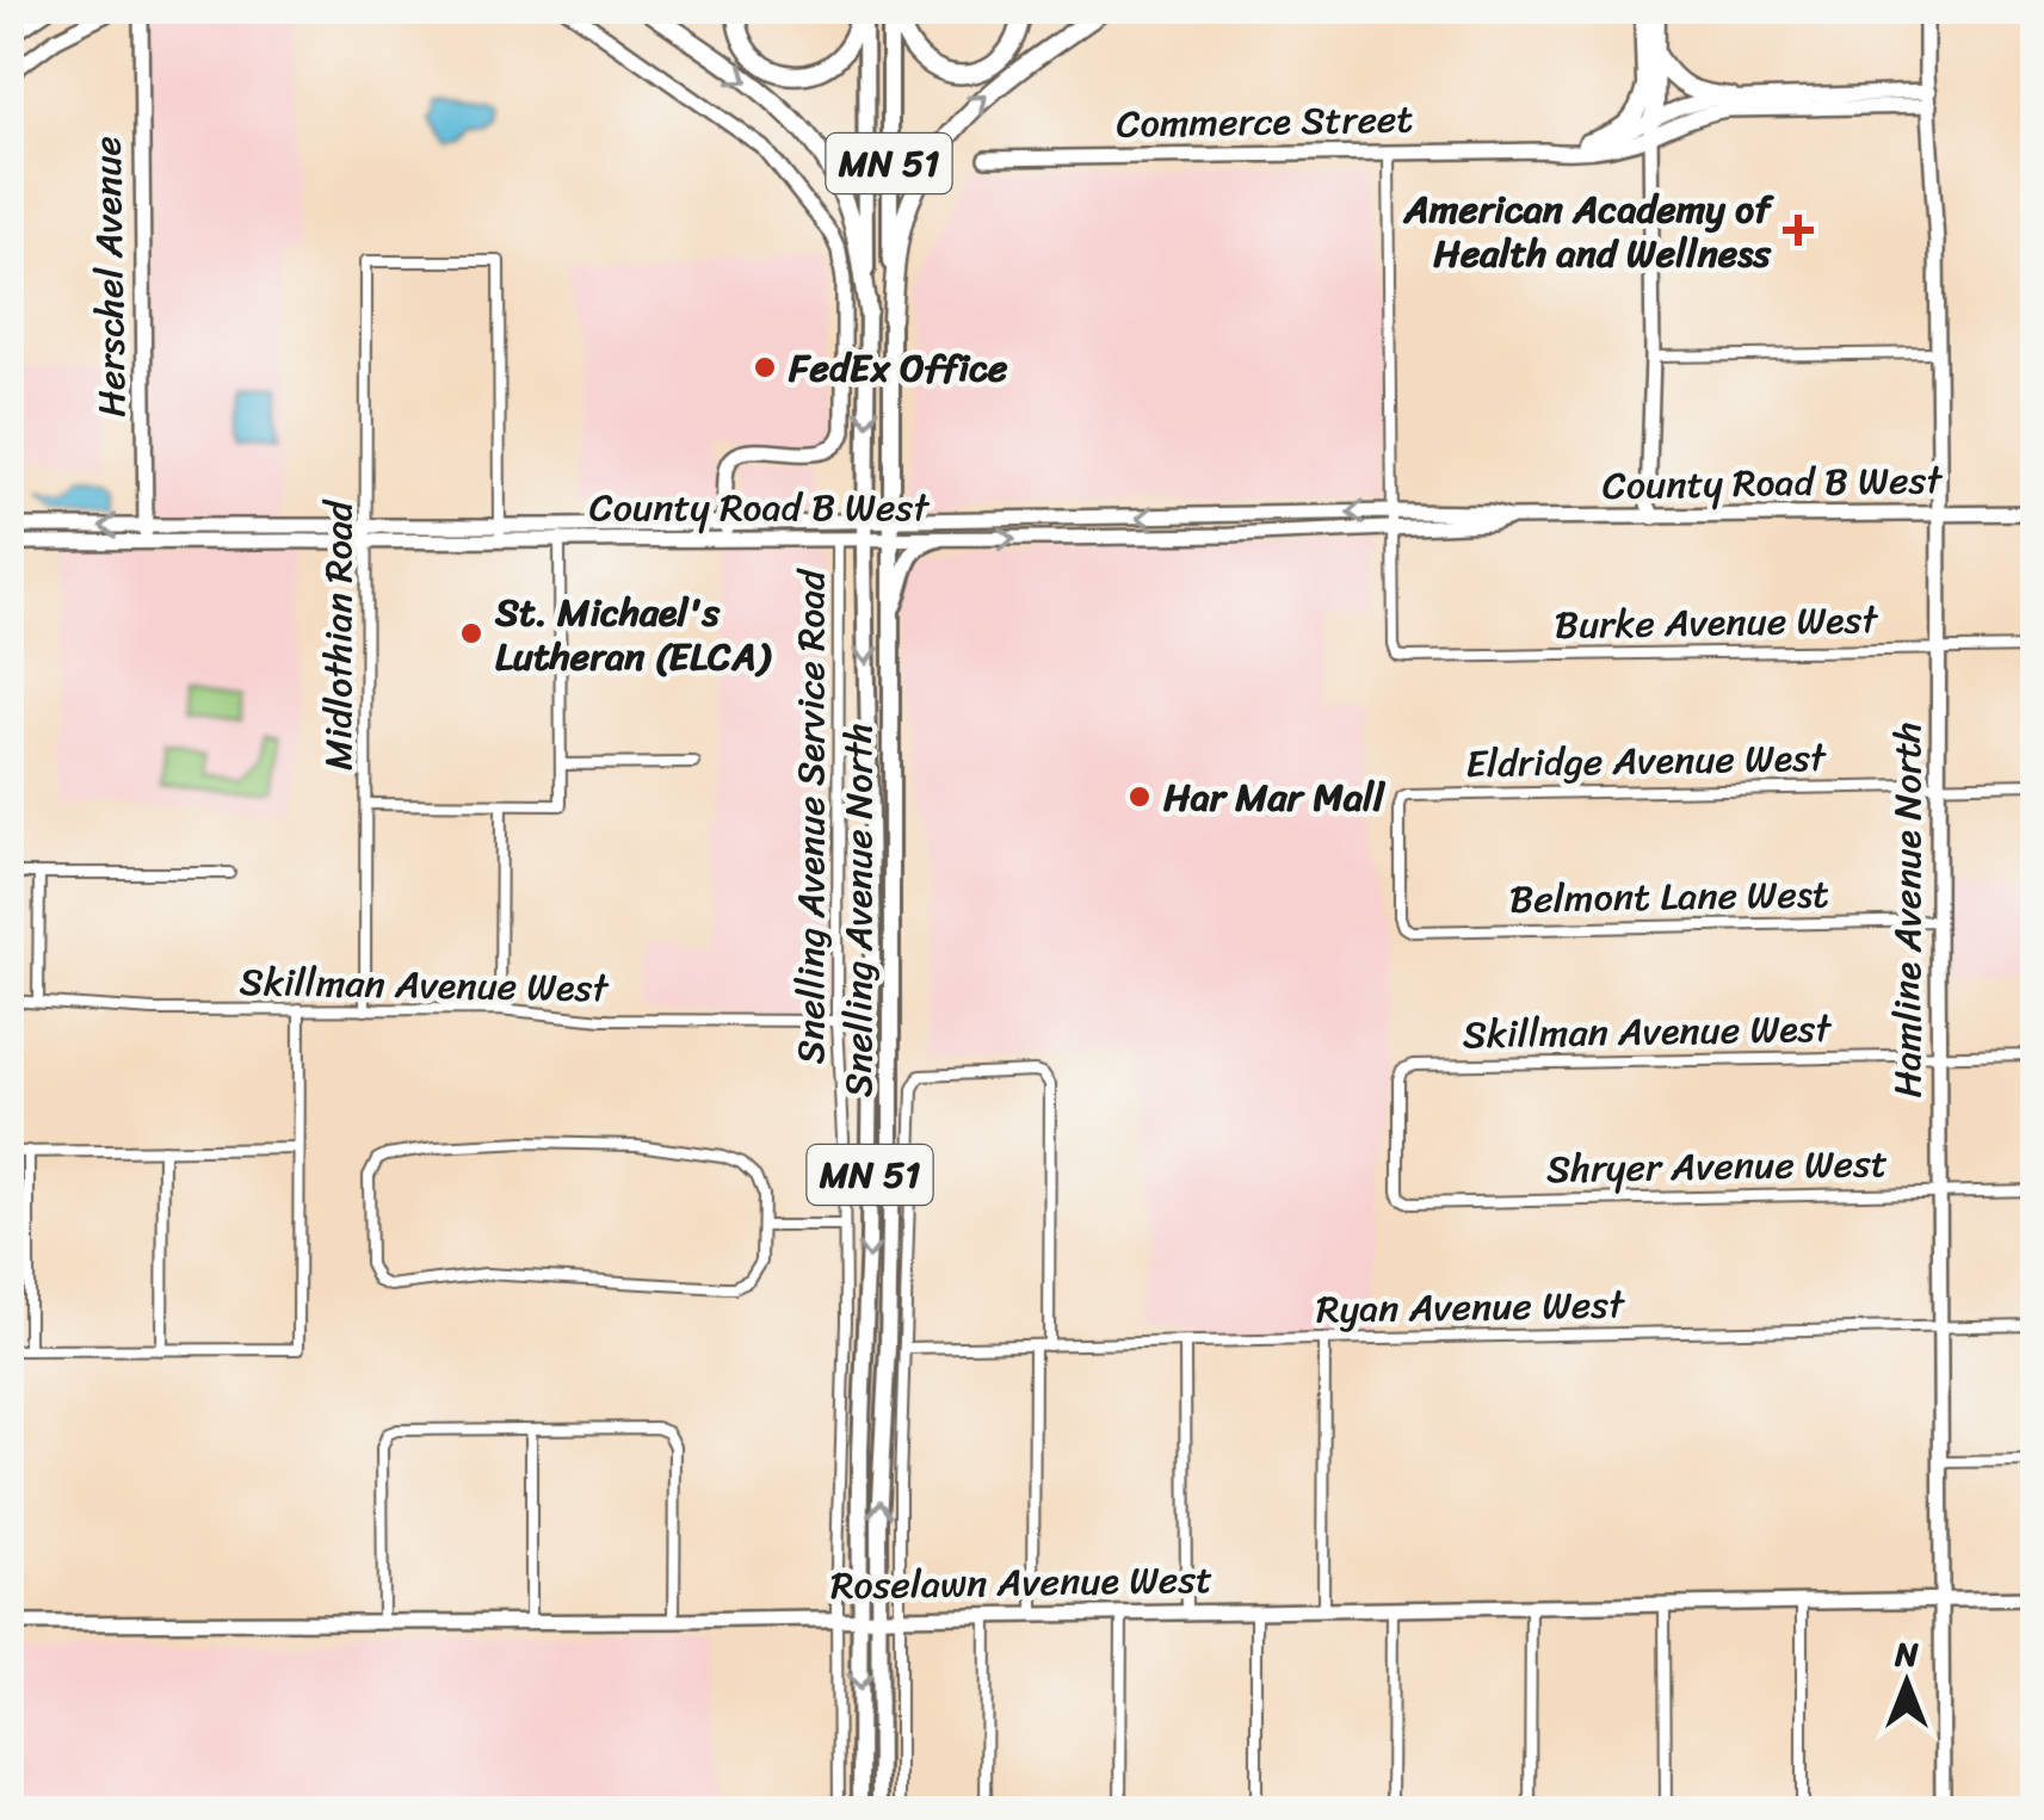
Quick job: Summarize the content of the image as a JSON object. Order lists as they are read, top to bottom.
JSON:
{
  "streets": {
    "main road": ["MN 51", "Snelling Avenue North"],
    "street": [
      "Commerce Street",
      "Herschel Avenue",
      "County Road B West",
      "Burke Avenue West",
      "Midlothian Road",
      "Eldridge Avenue West",
      "Snelling Avenue Service Road",
      "Belmont Lane West",
      "Hamline Avenue North",
      "Skillman Avenue West",
      "Shryer Avenue West",
      "Ryan Avenue West",
      "Roselawn Avenue West"
    ]
  },
  "crossings": [
    ["Commerce Street", "Hamline Avenue North"],
    ["Herschel Avenue", "County Road B West"],
    ["County Road B West", "Burke Avenue West"],
    ["County Road B West", "Midlothian Road"],
    ["County Road B West", "Snelling Avenue Service Road"],
    ["County Road B West", "Snelling Avenue North"],
    ["County Road B West", "Hamline Avenue North"],
    ["Burke Avenue West", "Hamline Avenue North"],
    ["Midlothian Road", "Skillman Avenue West"],
    ["Eldridge Avenue West", "Belmont Lane West"],
    ["Eldridge Avenue West", "Hamline Avenue North"],
    ["Snelling Avenue Service Road", "Skillman Avenue West"],
    ["Snelling Avenue Service Road", "Roselawn Avenue West"],
    ["Belmont Lane West", "Hamline Avenue North"],
    ["Snelling Avenue North", "Roselawn Avenue West"],
    ["Hamline Avenue North", "Skillman Avenue West"],
    ["Hamline Avenue North", "Shryer Avenue West"],
    ["Hamline Avenue North", "Ryan Avenue West"],
    ["Hamline Avenue North", "Roselawn Avenue West"],
    ["Skillman Avenue West", "Shryer Avenue West"]
  ],
  "places": {
    "health": ["American Academy of Health and Wellness"],
    "other": ["FedEx Office", "St. Michael's Lutheran (ELCA)", "Har Mar Mall"]
  },
  "north": "top"
}
